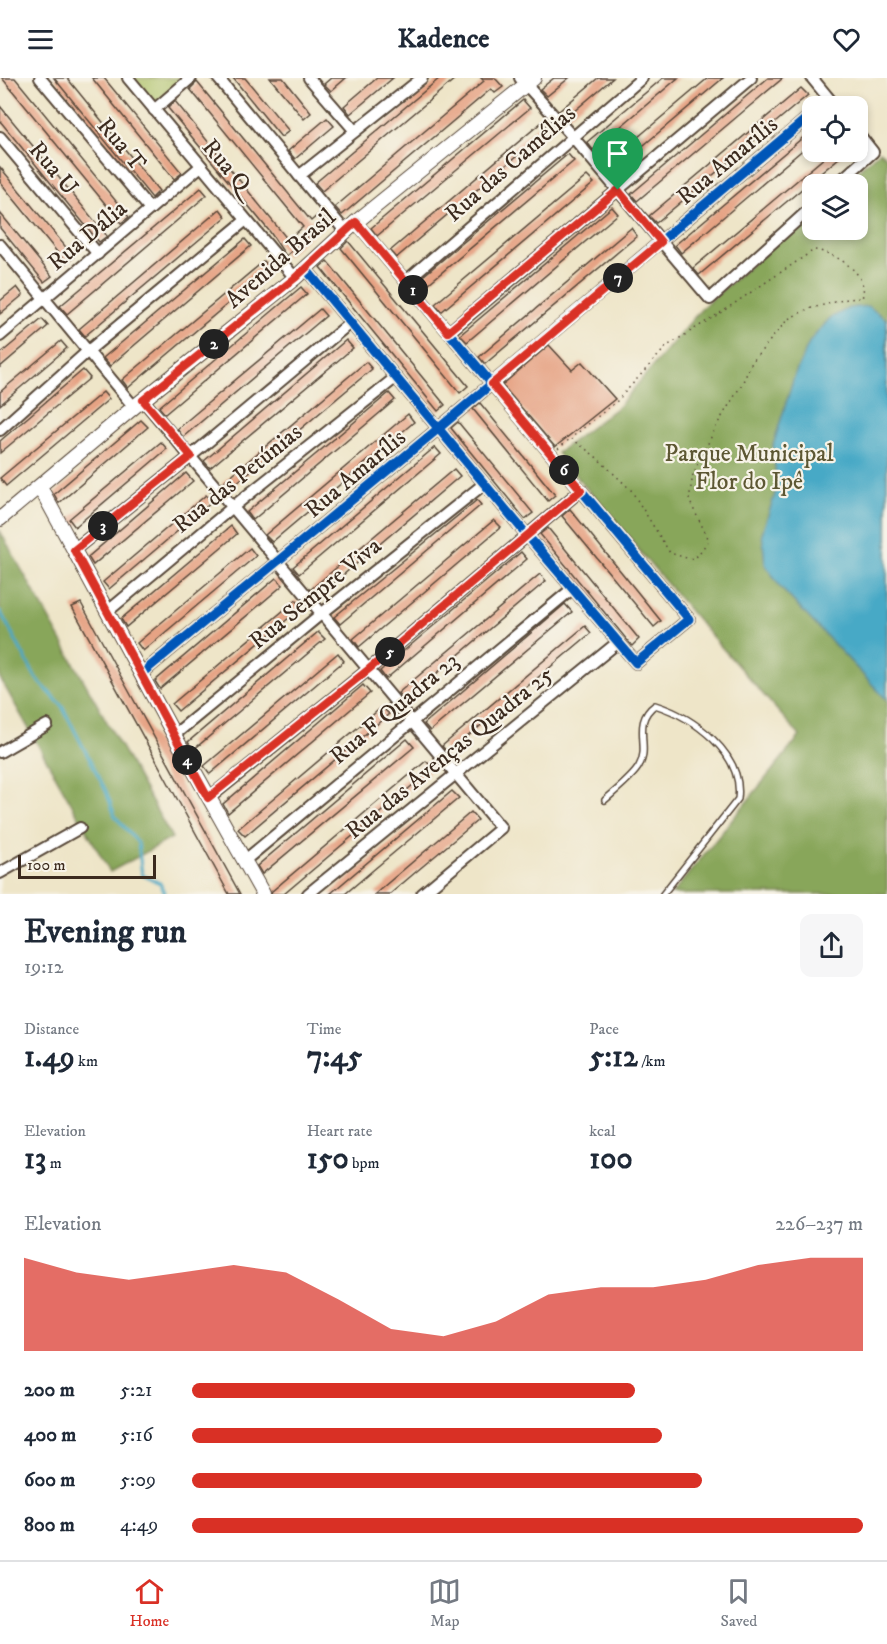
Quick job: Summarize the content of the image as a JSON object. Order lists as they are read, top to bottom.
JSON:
{
  "streets": {
    "street": [
      "Rua T",
      "Rua Amarílis",
      "Rua das Camélias",
      "Rua Q",
      "Rua U",
      "Rua Dália",
      "Avenida Brasil",
      "Rua das Petúnias",
      "Rua Sempre Viva",
      "Rua F Quadra 23",
      "Rua das Avenças Quadra 25"
    ]
  },
  "crossings": [
    ["Rua T", "Rua Dália"],
    ["Rua Amarílis", "Rua Q"],
    ["Rua Q", "Rua Dália"],
    ["Rua Q", "Avenida Brasil"],
    ["Rua Q", "Rua das Petúnias"],
    ["Rua Q", "Rua Sempre Viva"],
    ["Rua Q", "Rua F Quadra 23"],
    ["Rua Q", "Rua das Avenças Quadra 25"],
    ["Rua U", "Rua Dália"]
  ],
  "parks": ["Parque Municipal Flor do Ipê"],
  "scale_bar": "100 m",
  "page": {
    "header": "Kadence",
    "pins": [
      "7",
      "1",
      "2",
      "6",
      "3",
      "5",
      "4"
    ],
    "scale": "100 m",
    "heading": ["Evening run", "19:12"],
    "stats": [
      ["Distance", "1.49 km"],
      ["Time", "7:45"],
      ["Pace", "5:12 /km"],
      ["Elevation", "13 m"],
      ["Heart rate", "150 bpm"],
      ["kcal", "100"]
    ],
    "chart": ["Elevation", "226–237 m"],
    "list": [
      {
        "name": "200 m",
        "note": "5:21"
      },
      {
        "name": "400 m",
        "note": "5:16"
      },
      {
        "name": "600 m",
        "note": "5:09"
      },
      {
        "name": "800 m",
        "note": "4:49"
      }
    ],
    "tabs": ["Home", "Map", "Saved"]
  }
}
